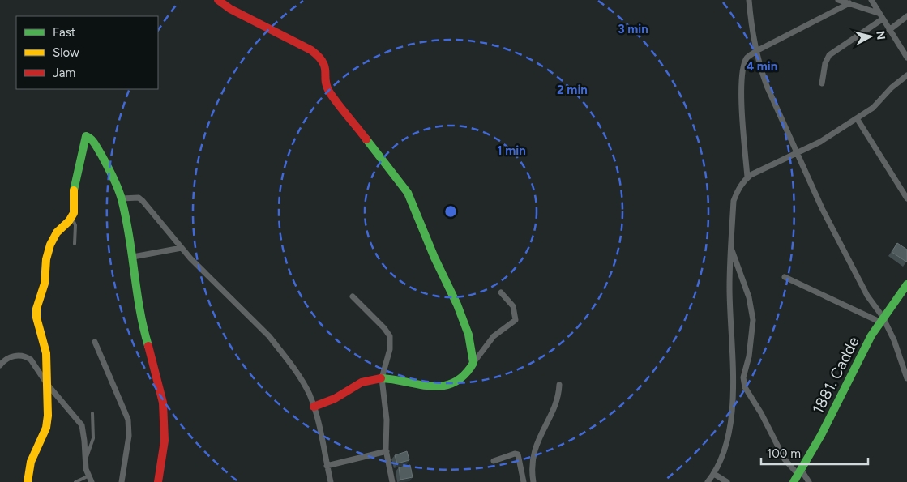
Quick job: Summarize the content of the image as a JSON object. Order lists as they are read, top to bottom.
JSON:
{
  "streets": {
    "street": ["1881. Cadde"]
  },
  "legend": ["Fast", "Slow", "Jam"],
  "scale_bar": "100 m",
  "north": "right",
  "rings": [
    "3 min",
    "4 min",
    "2 min",
    "1 min"
  ]
}
